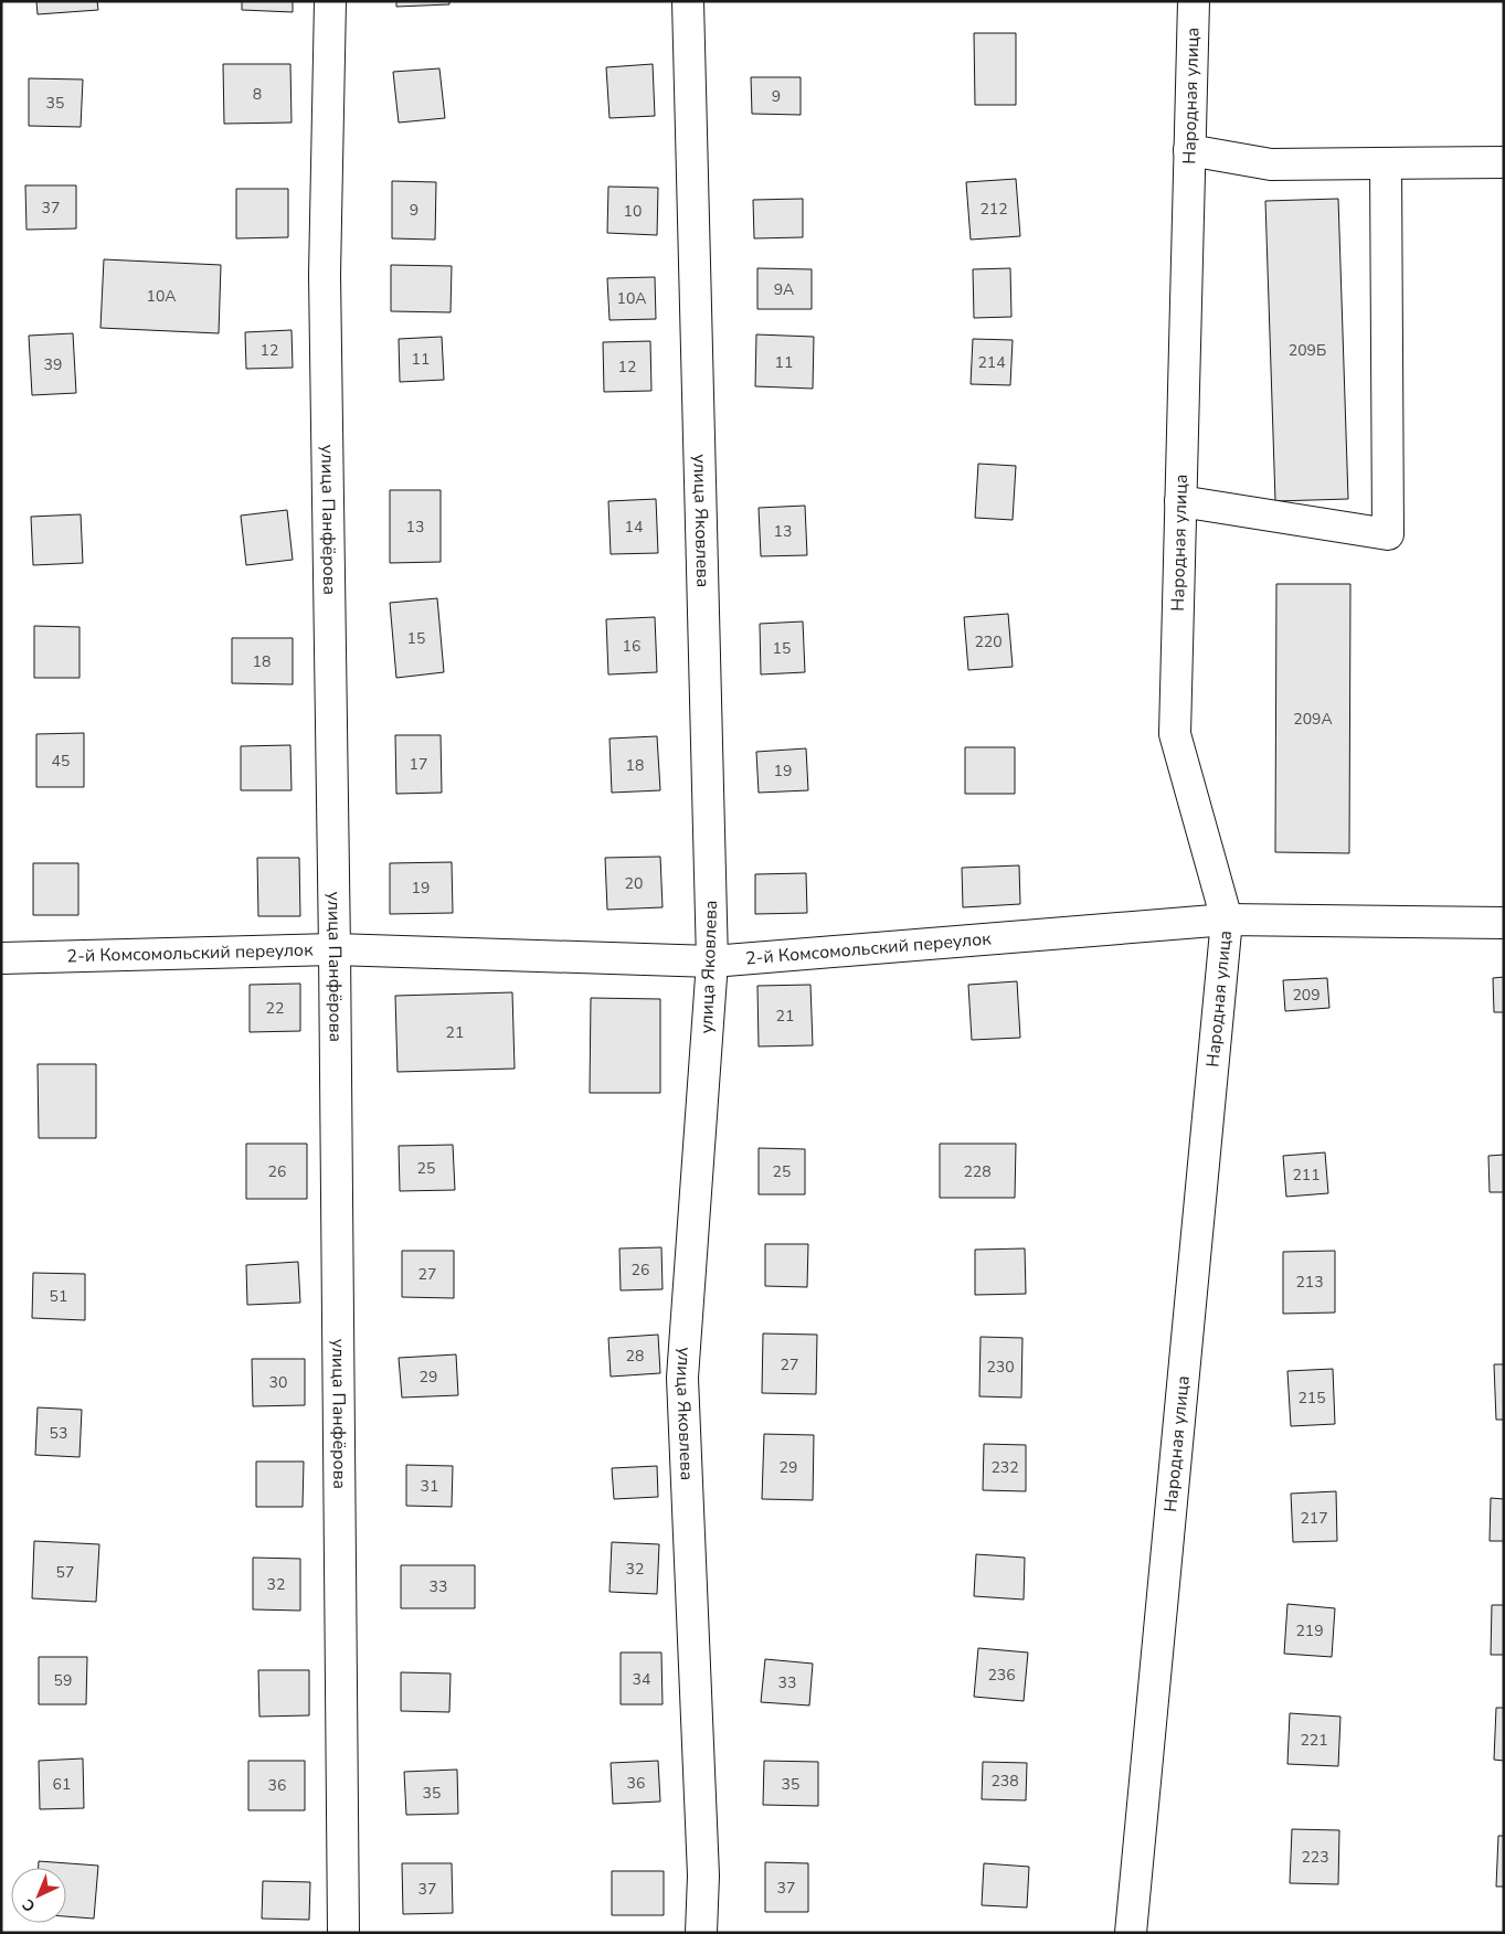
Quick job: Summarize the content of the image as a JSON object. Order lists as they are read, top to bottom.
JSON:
{
  "streets": {
    "street": [
      "Народная улица",
      "улица Панфёрова",
      "улица Яковлева",
      "2-й Комсомольский переулок"
    ]
  },
  "crossings": [
    ["Народная улица", "2-й Комсомольский переулок"],
    ["улица Панфёрова", "2-й Комсомольский переулок"],
    ["улица Яковлева", "2-й Комсомольский переулок"]
  ],
  "house_numbers": [
    "8",
    "9",
    "35",
    "37",
    "212",
    "9",
    "10",
    "9А",
    "10А",
    "10А",
    "12",
    "209Б",
    "11",
    "11",
    "214",
    "39",
    "12",
    "13",
    "14",
    "13",
    "15",
    "220",
    "16",
    "15",
    "18",
    "209А",
    "45",
    "17",
    "18",
    "19",
    "20",
    "19",
    "209",
    "22",
    "21",
    "21",
    "25",
    "26",
    "25",
    "228",
    "211",
    "26",
    "27",
    "213",
    "51",
    "28",
    "27",
    "230",
    "29",
    "30",
    "215",
    "53",
    "29",
    "232",
    "31",
    "217",
    "32",
    "57",
    "32",
    "33",
    "219",
    "236",
    "34",
    "59",
    "33",
    "221",
    "238",
    "36",
    "61",
    "35",
    "36",
    "35",
    "223",
    "37",
    "37"
  ],
  "north": "bottom left"
}
